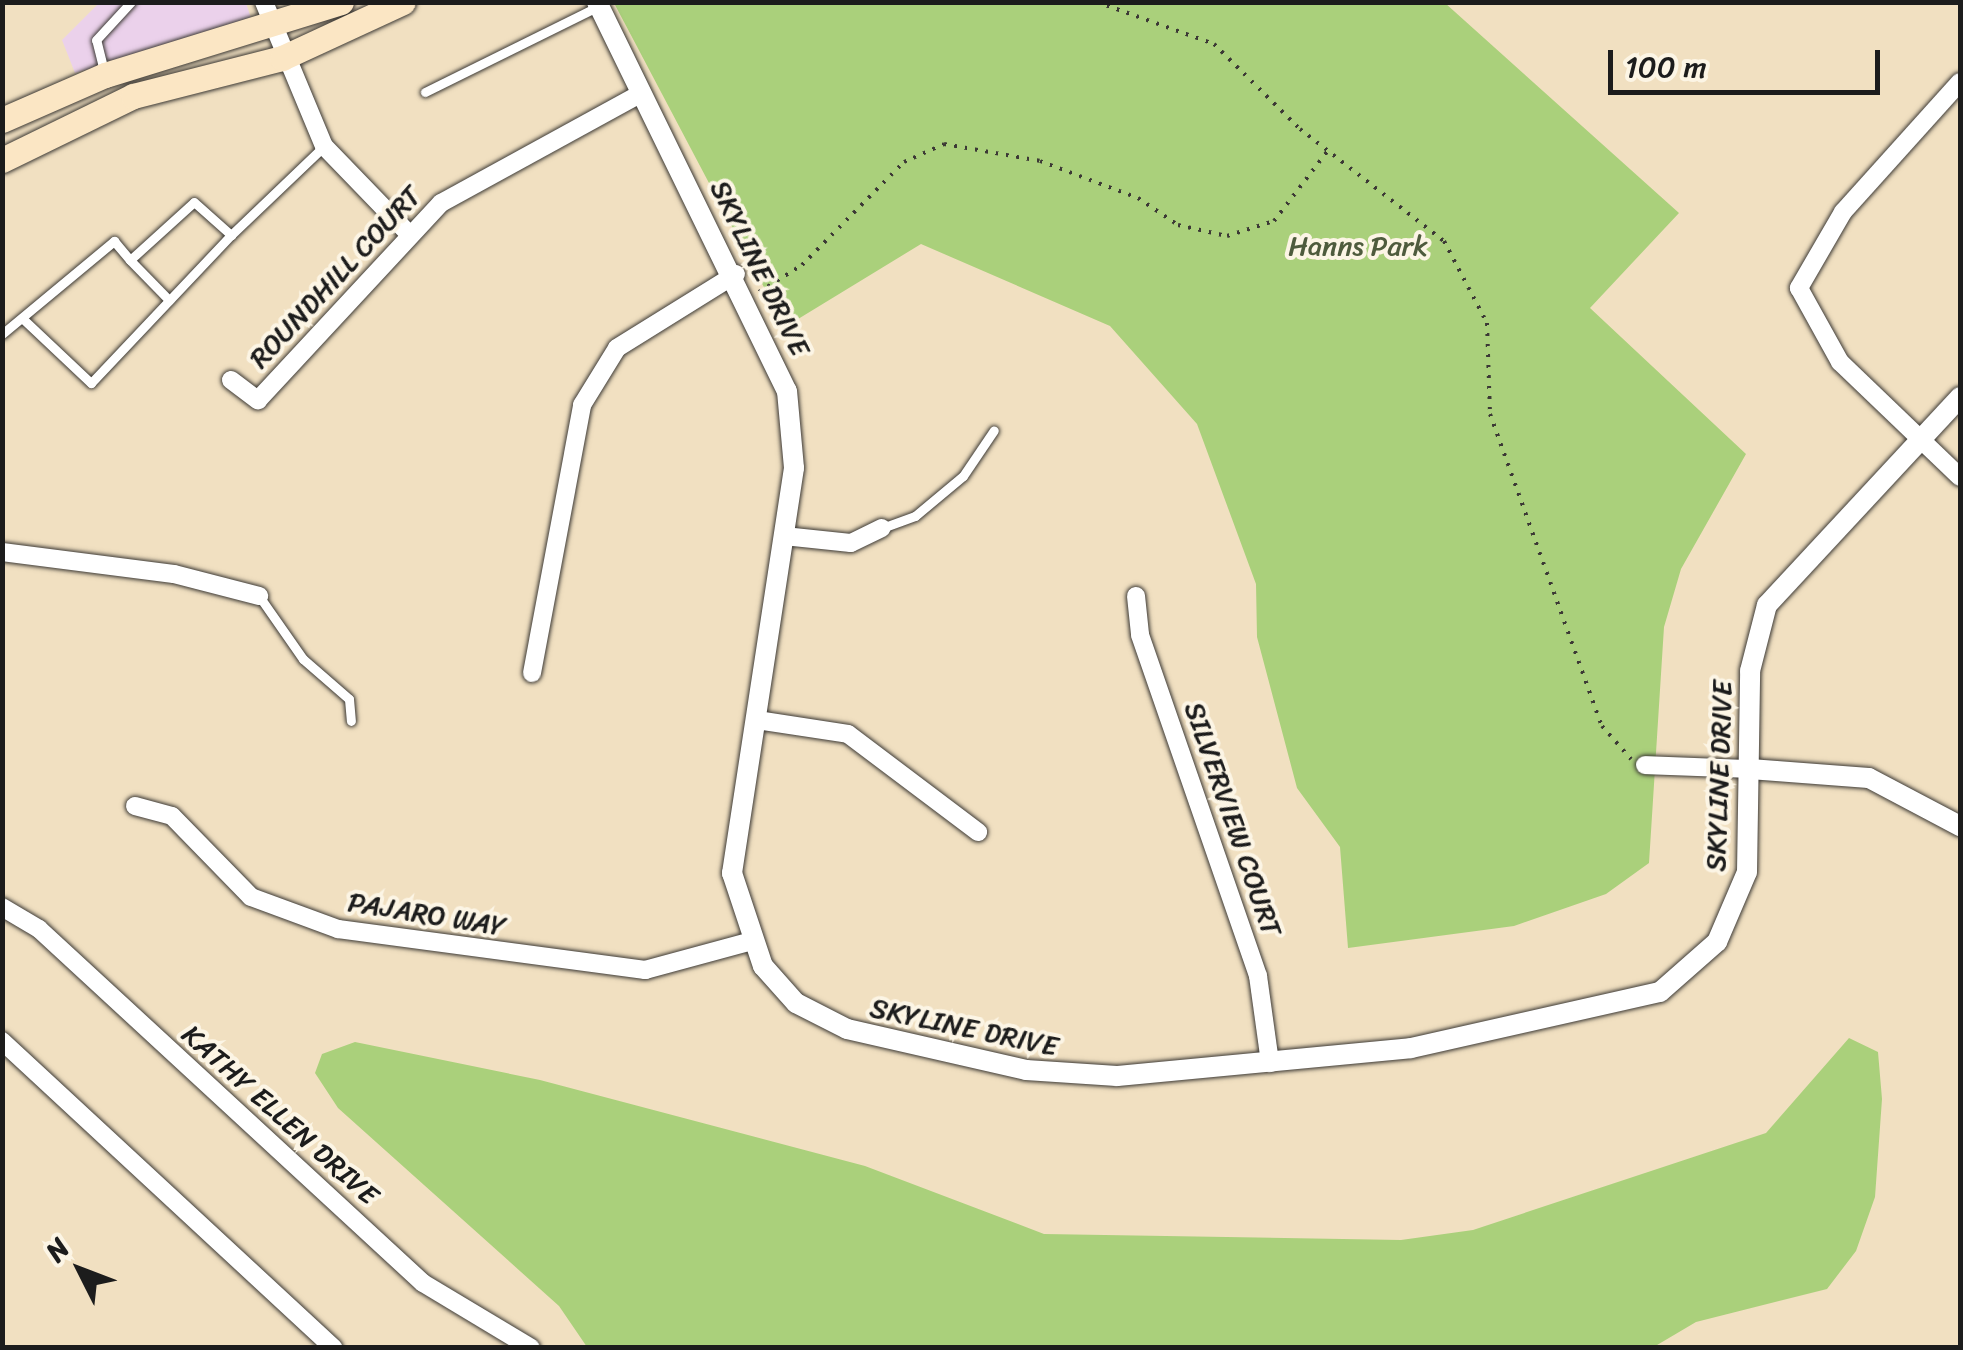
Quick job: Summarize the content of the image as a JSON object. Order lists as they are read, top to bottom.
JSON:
{
  "streets": {
    "street": [
      "SKYLINE DRIVE",
      "ROUNDHILL COURT",
      "SILVERVIEW COURT",
      "PAJARO WAY",
      "KATHY ELLEN DRIVE"
    ]
  },
  "crossings": [
    ["SKYLINE DRIVE", "ROUNDHILL COURT"],
    ["SKYLINE DRIVE", "SILVERVIEW COURT"],
    ["SKYLINE DRIVE", "PAJARO WAY"]
  ],
  "parks": ["Hanns Park"],
  "scale_bar": "100 m",
  "north": "top left"
}
